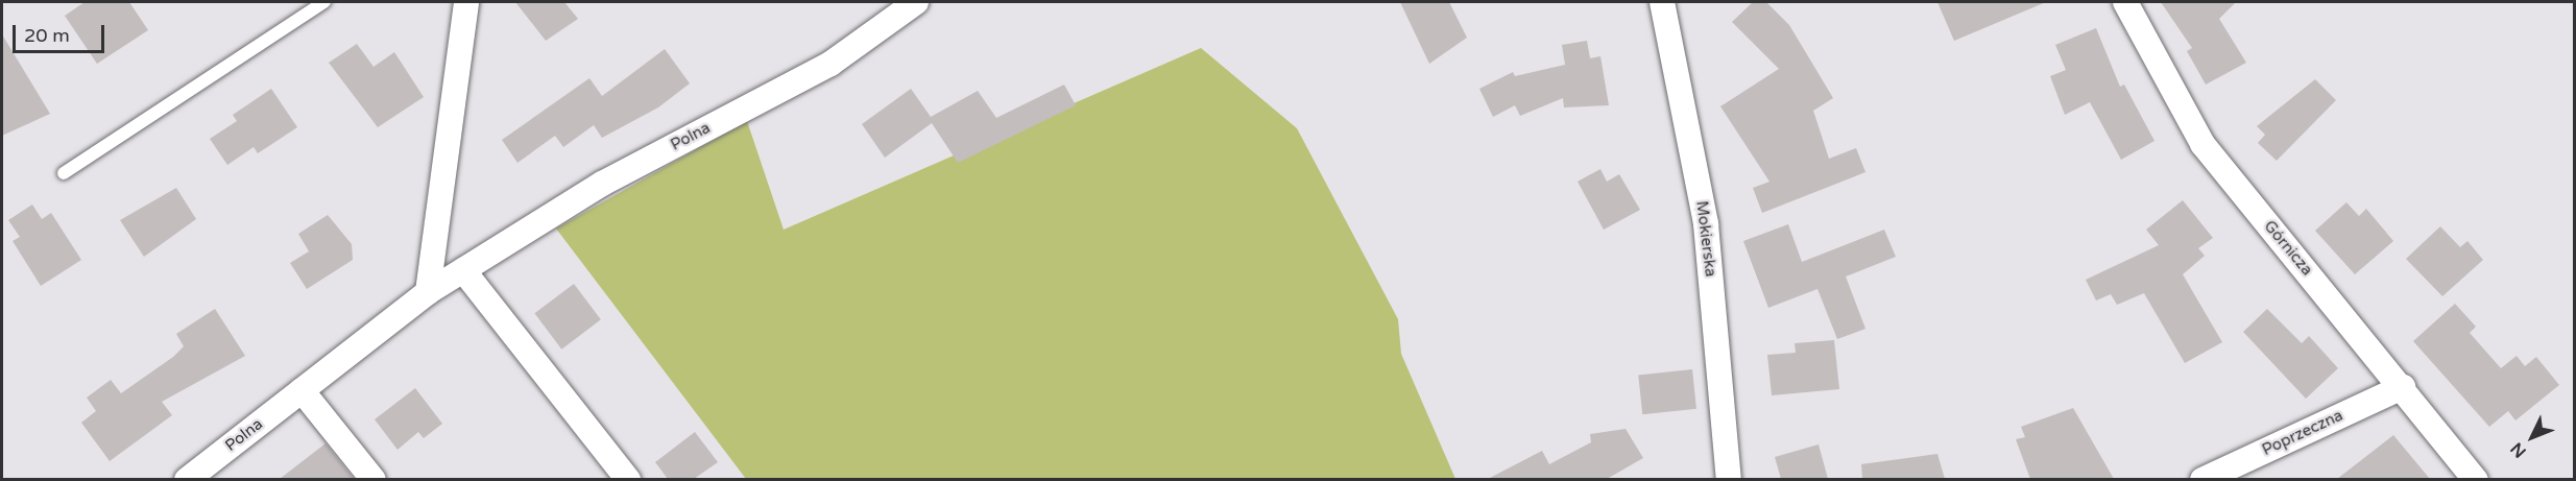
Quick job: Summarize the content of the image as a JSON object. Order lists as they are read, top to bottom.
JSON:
{
  "streets": {
    "street": [
      "Polna",
      "Mokierska",
      "Górnicza",
      "Poprzeczna"
    ]
  },
  "crossings": [
    ["Górnicza", "Poprzeczna"]
  ],
  "scale_bar": "20 m",
  "north": "bottom left"
}
